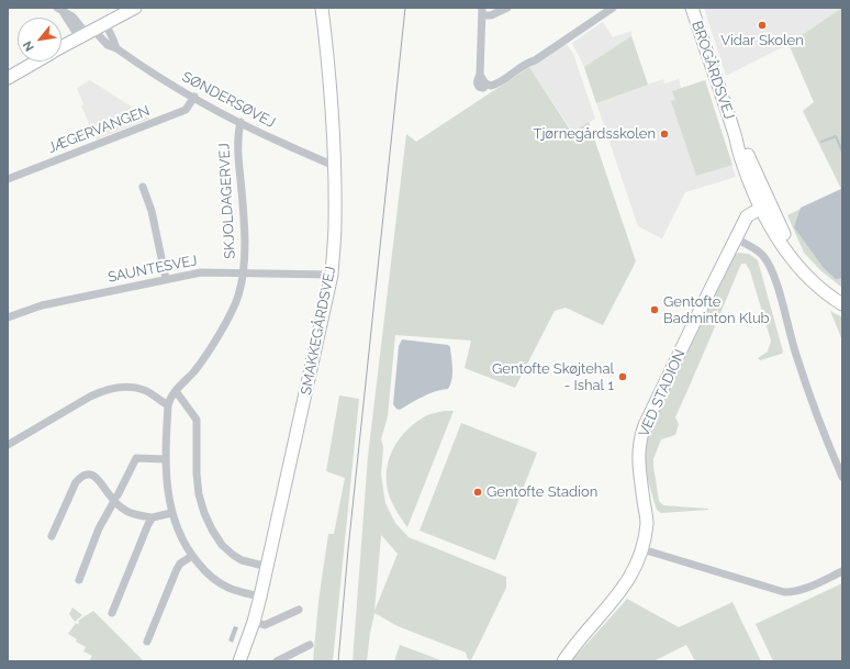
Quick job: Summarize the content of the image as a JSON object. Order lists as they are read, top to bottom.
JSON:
{
  "streets": {
    "street": [
      "BROGÅRDSVEJ",
      "SØNDERSØVEJ",
      "JÆGERVANGEN",
      "SKJOLDAGERVEJ",
      "SAUNTESVEJ",
      "SMAKKEGÅRDSVEJ",
      "VED STADION"
    ]
  },
  "crossings": [
    ["BROGÅRDSVEJ", "VED STADION"],
    ["SØNDERSØVEJ", "JÆGERVANGEN"],
    ["SØNDERSØVEJ", "SKJOLDAGERVEJ"],
    ["SØNDERSØVEJ", "SMAKKEGÅRDSVEJ"],
    ["SKJOLDAGERVEJ", "SAUNTESVEJ"],
    ["SKJOLDAGERVEJ", "SMAKKEGÅRDSVEJ"],
    ["SAUNTESVEJ", "SMAKKEGÅRDSVEJ"]
  ],
  "places": [
    "Vidar Skolen",
    "Tjørnegårdsskolen",
    "Gentofte Badminton Klub",
    "Gentofte Skøjtehal - Ishal 1",
    "Gentofte Stadion"
  ],
  "north": "bottom left"
}
